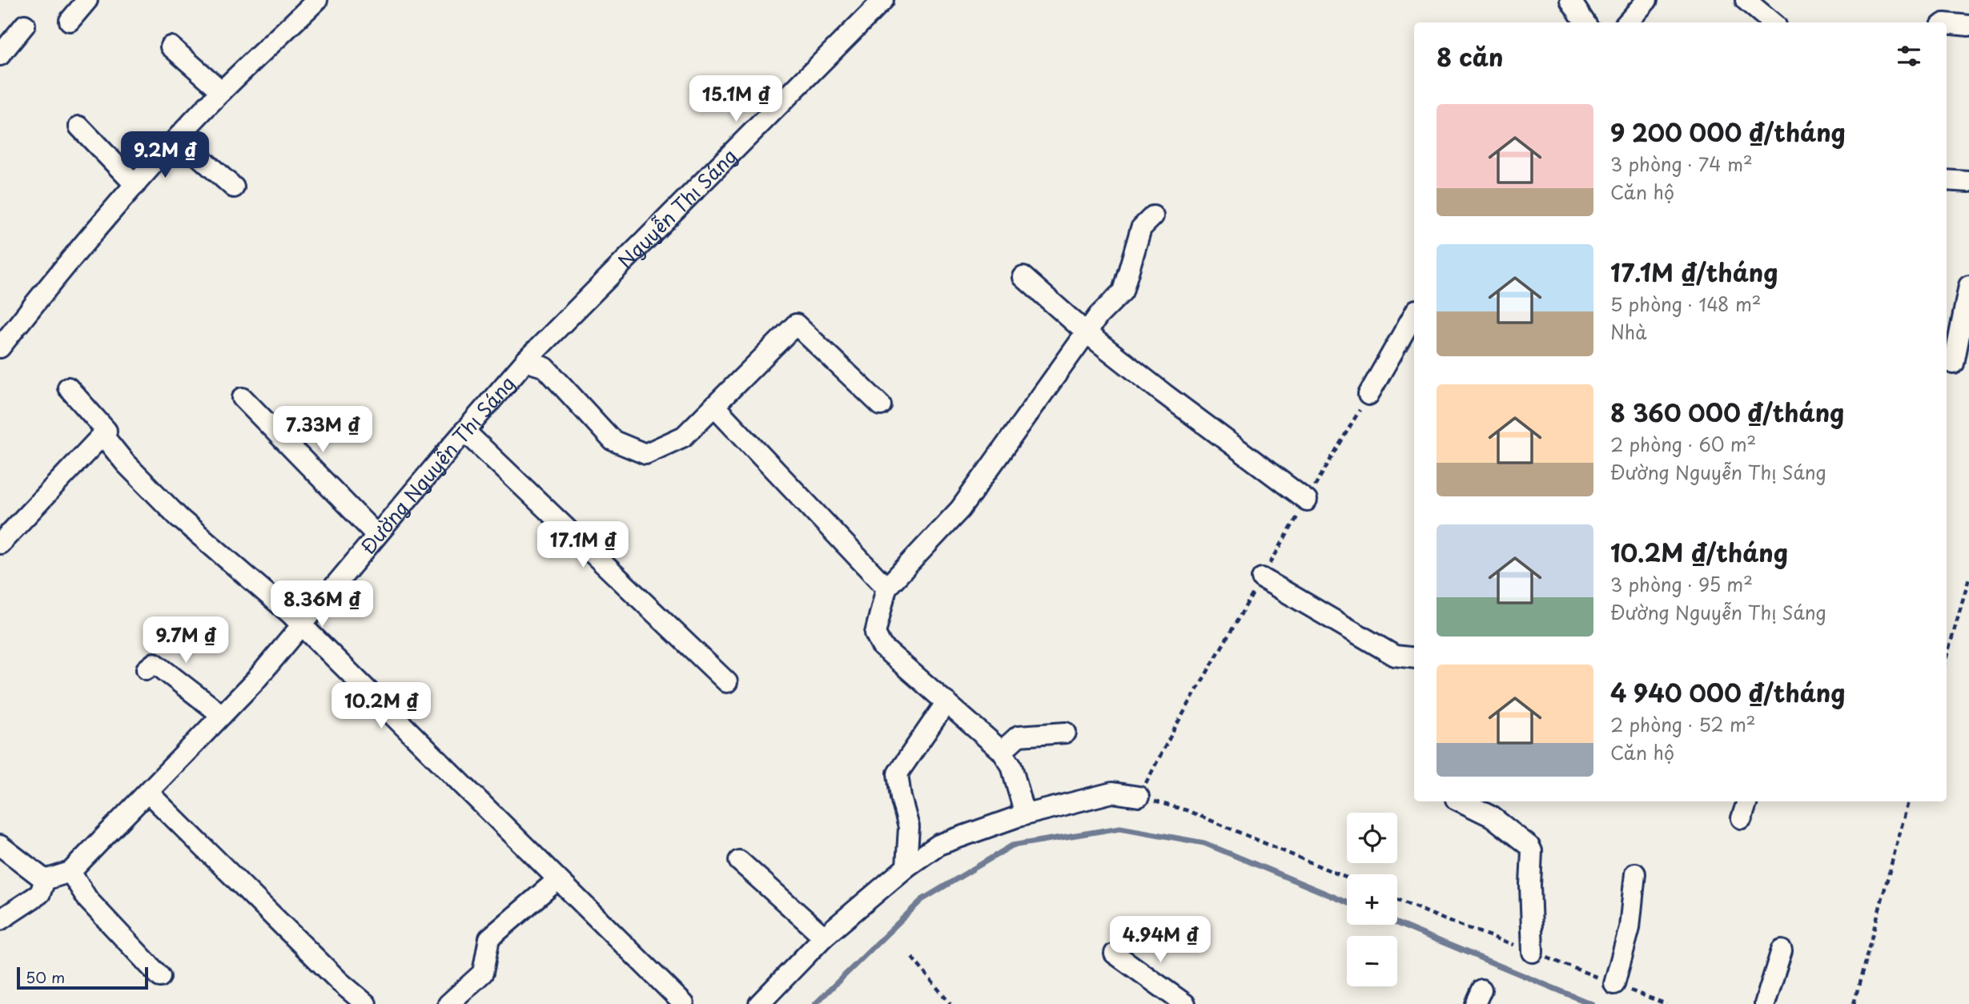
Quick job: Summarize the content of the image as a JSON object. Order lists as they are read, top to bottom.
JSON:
{
  "streets": {
    "street": ["Nguyễn Thị Sáng", "Đường Nguyễn Thị Sáng"]
  },
  "crossings": [
    ["Nguyễn Thị Sáng", "Đường Nguyễn Thị Sáng"]
  ],
  "scale_bar": "50 m",
  "page": {
    "heading": "8 căn",
    "price": [
      "15.1M ₫",
      "9.2M ₫",
      "7.33M ₫",
      "17.1M ₫",
      "8.36M ₫",
      "9.7M ₫",
      "10.2M ₫",
      "4.94M ₫"
    ],
    "list": [
      {
        "name": "9 200 000 ₫/tháng",
        "note": "3 phòng · 74 m² · Căn hộ"
      },
      {
        "name": "17.1M ₫/tháng",
        "note": "5 phòng · 148 m² · Nhà"
      },
      {
        "name": "8 360 000 ₫/tháng",
        "note": "2 phòng · 60 m² · Đường Nguyễn Thị Sáng"
      },
      {
        "name": "10.2M ₫/tháng",
        "note": "3 phòng · 95 m² · Đường Nguyễn Thị Sáng"
      },
      {
        "name": "4 940 000 ₫/tháng",
        "note": "2 phòng · 52 m² · Căn hộ"
      }
    ],
    "map_buttons": ["+", "−"],
    "scale": "50 m"
  }
}
